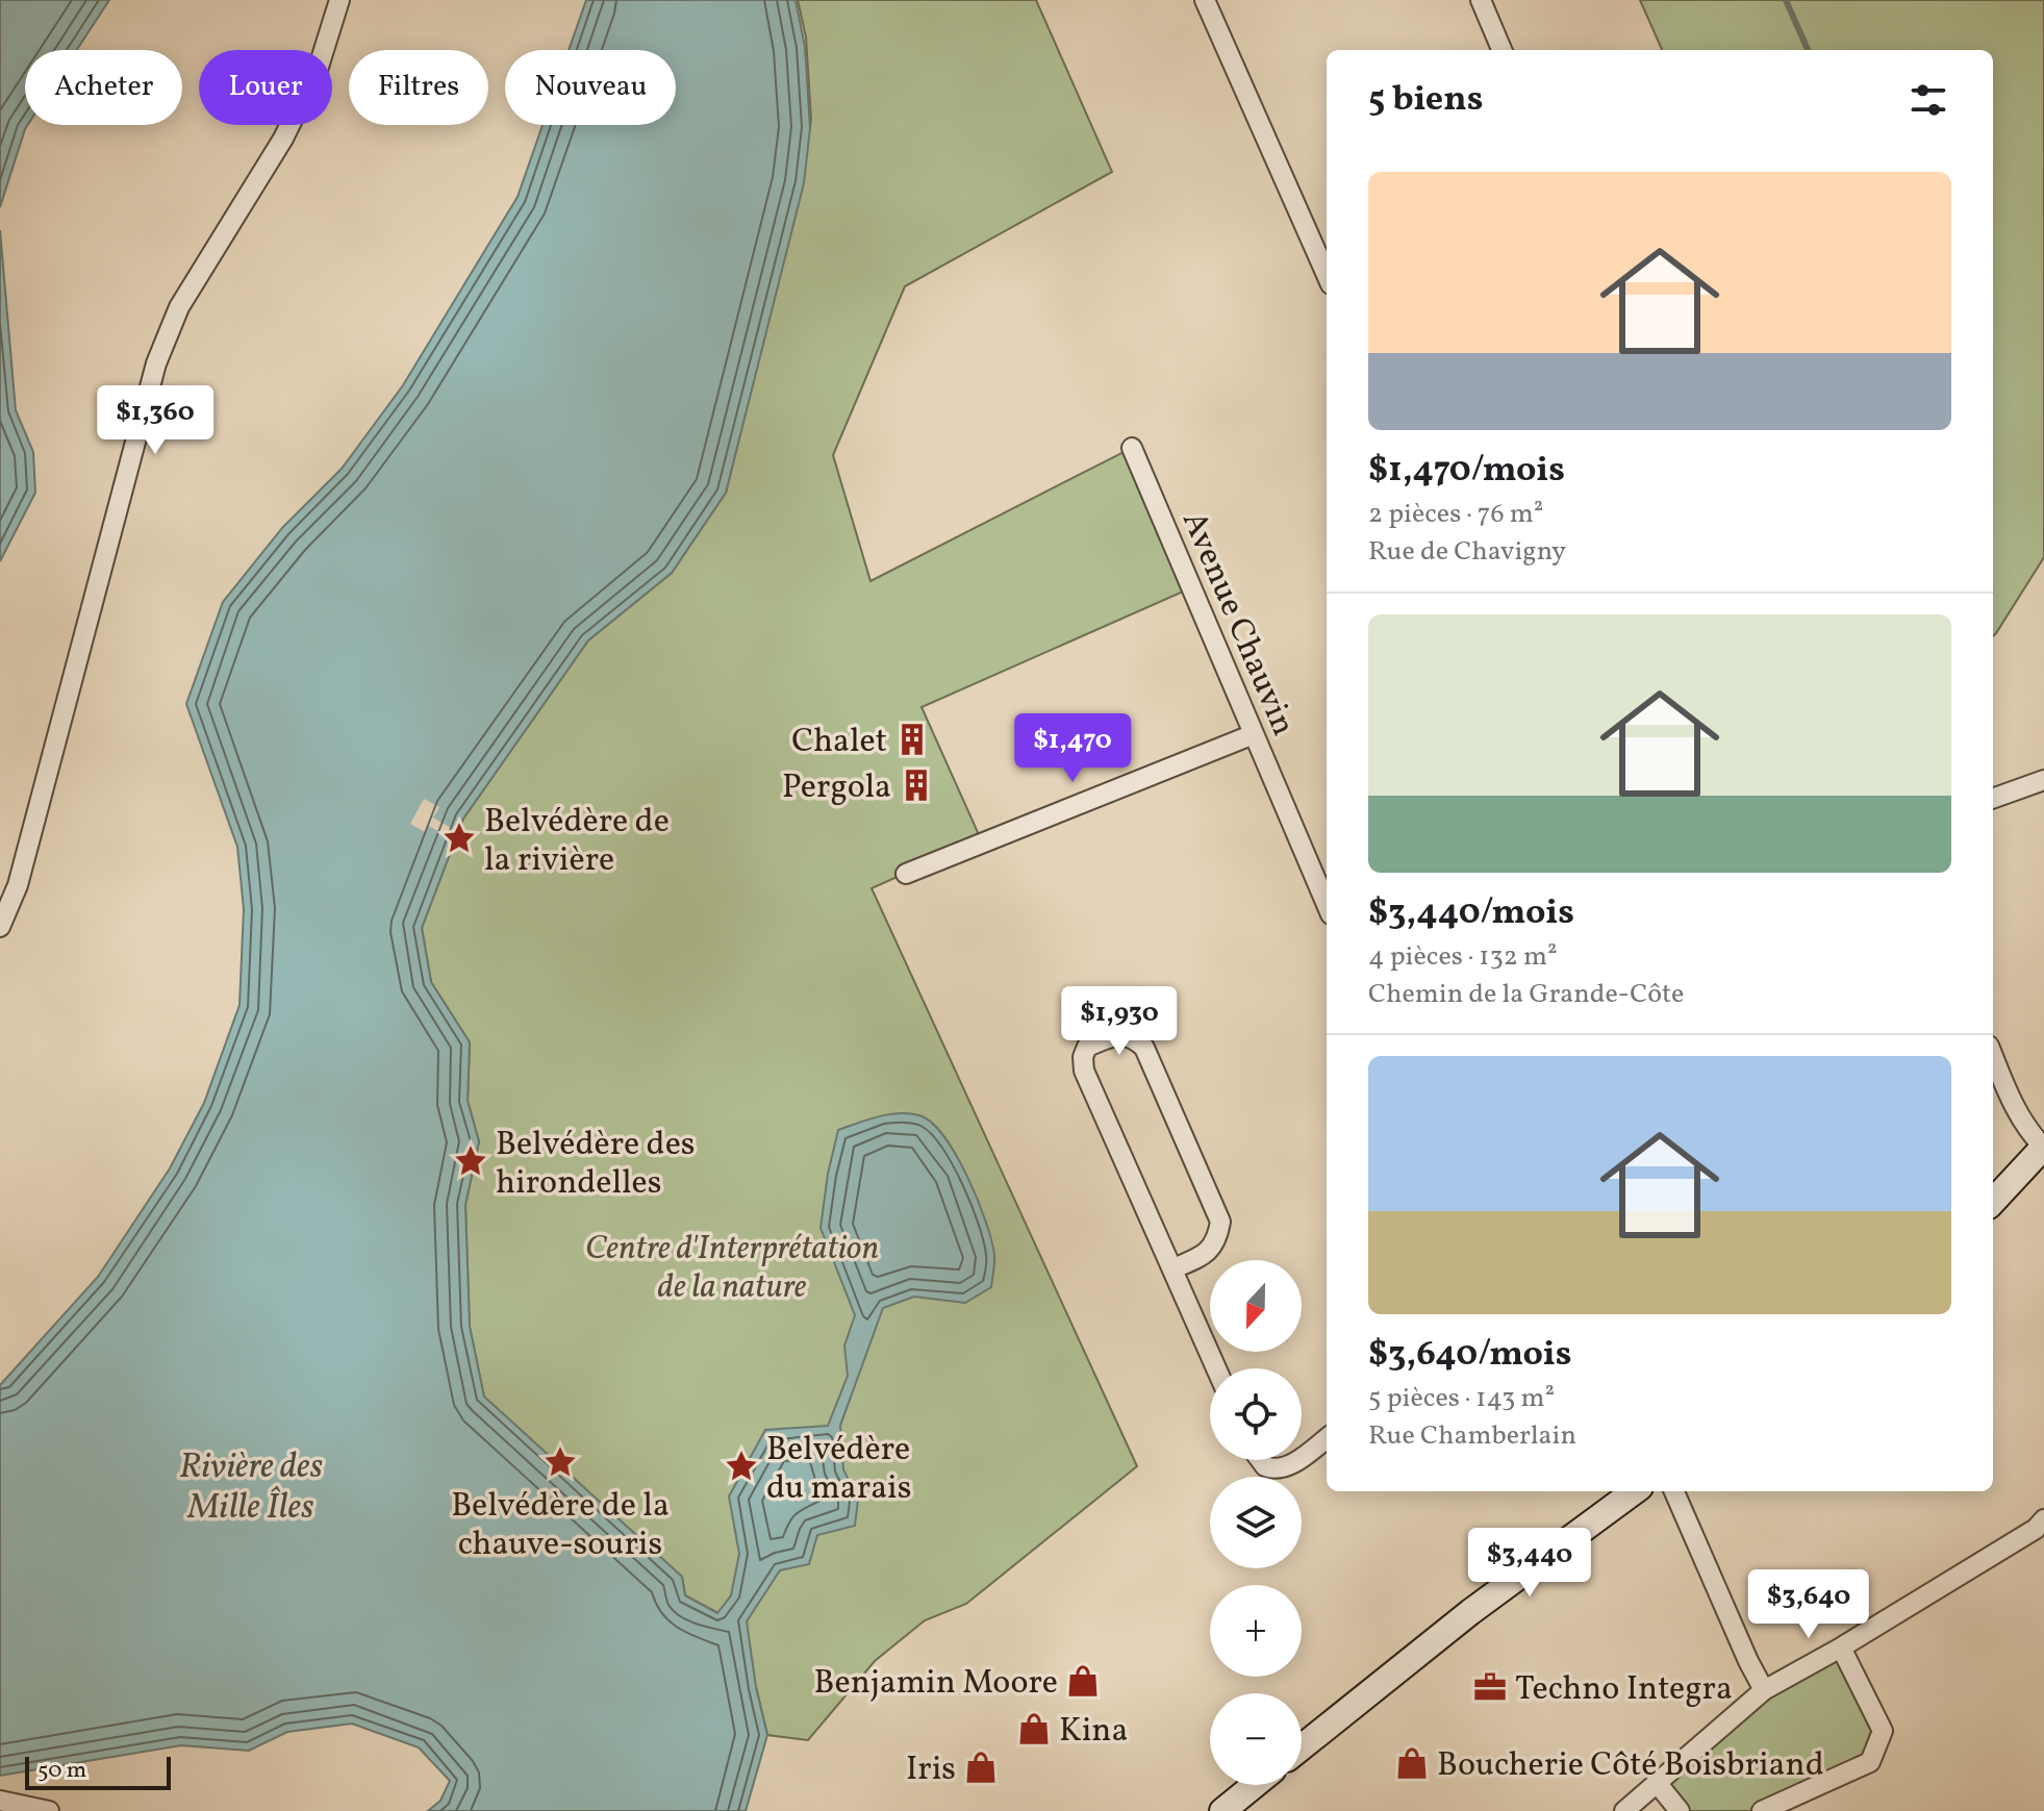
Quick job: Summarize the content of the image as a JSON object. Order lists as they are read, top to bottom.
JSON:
{
  "streets": {
    "street": ["Avenue Chauvin"]
  },
  "water": ["Rivière des Mille Îles"],
  "parks": ["Centre d'Interprétation de la nature"],
  "places": {
    "building": ["Chalet", "Pergola"],
    "place": [
      "Belvédère de la rivière",
      "Belvédère des hirondelles",
      "Belvédère de la chauve-souris",
      "Belvédère du marais"
    ],
    "shop": [
      "Benjamin Moore",
      "Kina",
      "Boucherie Côté Boisbriand",
      "Iris"
    ],
    "office": ["Techno Integra"]
  },
  "scale_bar": "50 m",
  "north": "bottom",
  "page": {
    "chip": [
      "Acheter",
      "Louer",
      "Filtres",
      "Nouveau"
    ],
    "heading": "5 biens",
    "list": [
      {
        "name": "$1,470/mois",
        "note": "2 pièces · 76 m² · Rue de Chavigny"
      },
      {
        "name": "$3,440/mois",
        "note": "4 pièces · 132 m² · Chemin de la Grande-Côte"
      },
      {
        "name": "$3,640/mois",
        "note": "5 pièces · 143 m² · Rue Chamberlain"
      }
    ],
    "price": [
      "$1,360",
      "$1,470",
      "$1,930",
      "$3,440",
      "$3,640"
    ],
    "map_buttons": ["+", "−"],
    "scale": "50 m"
  }
}
